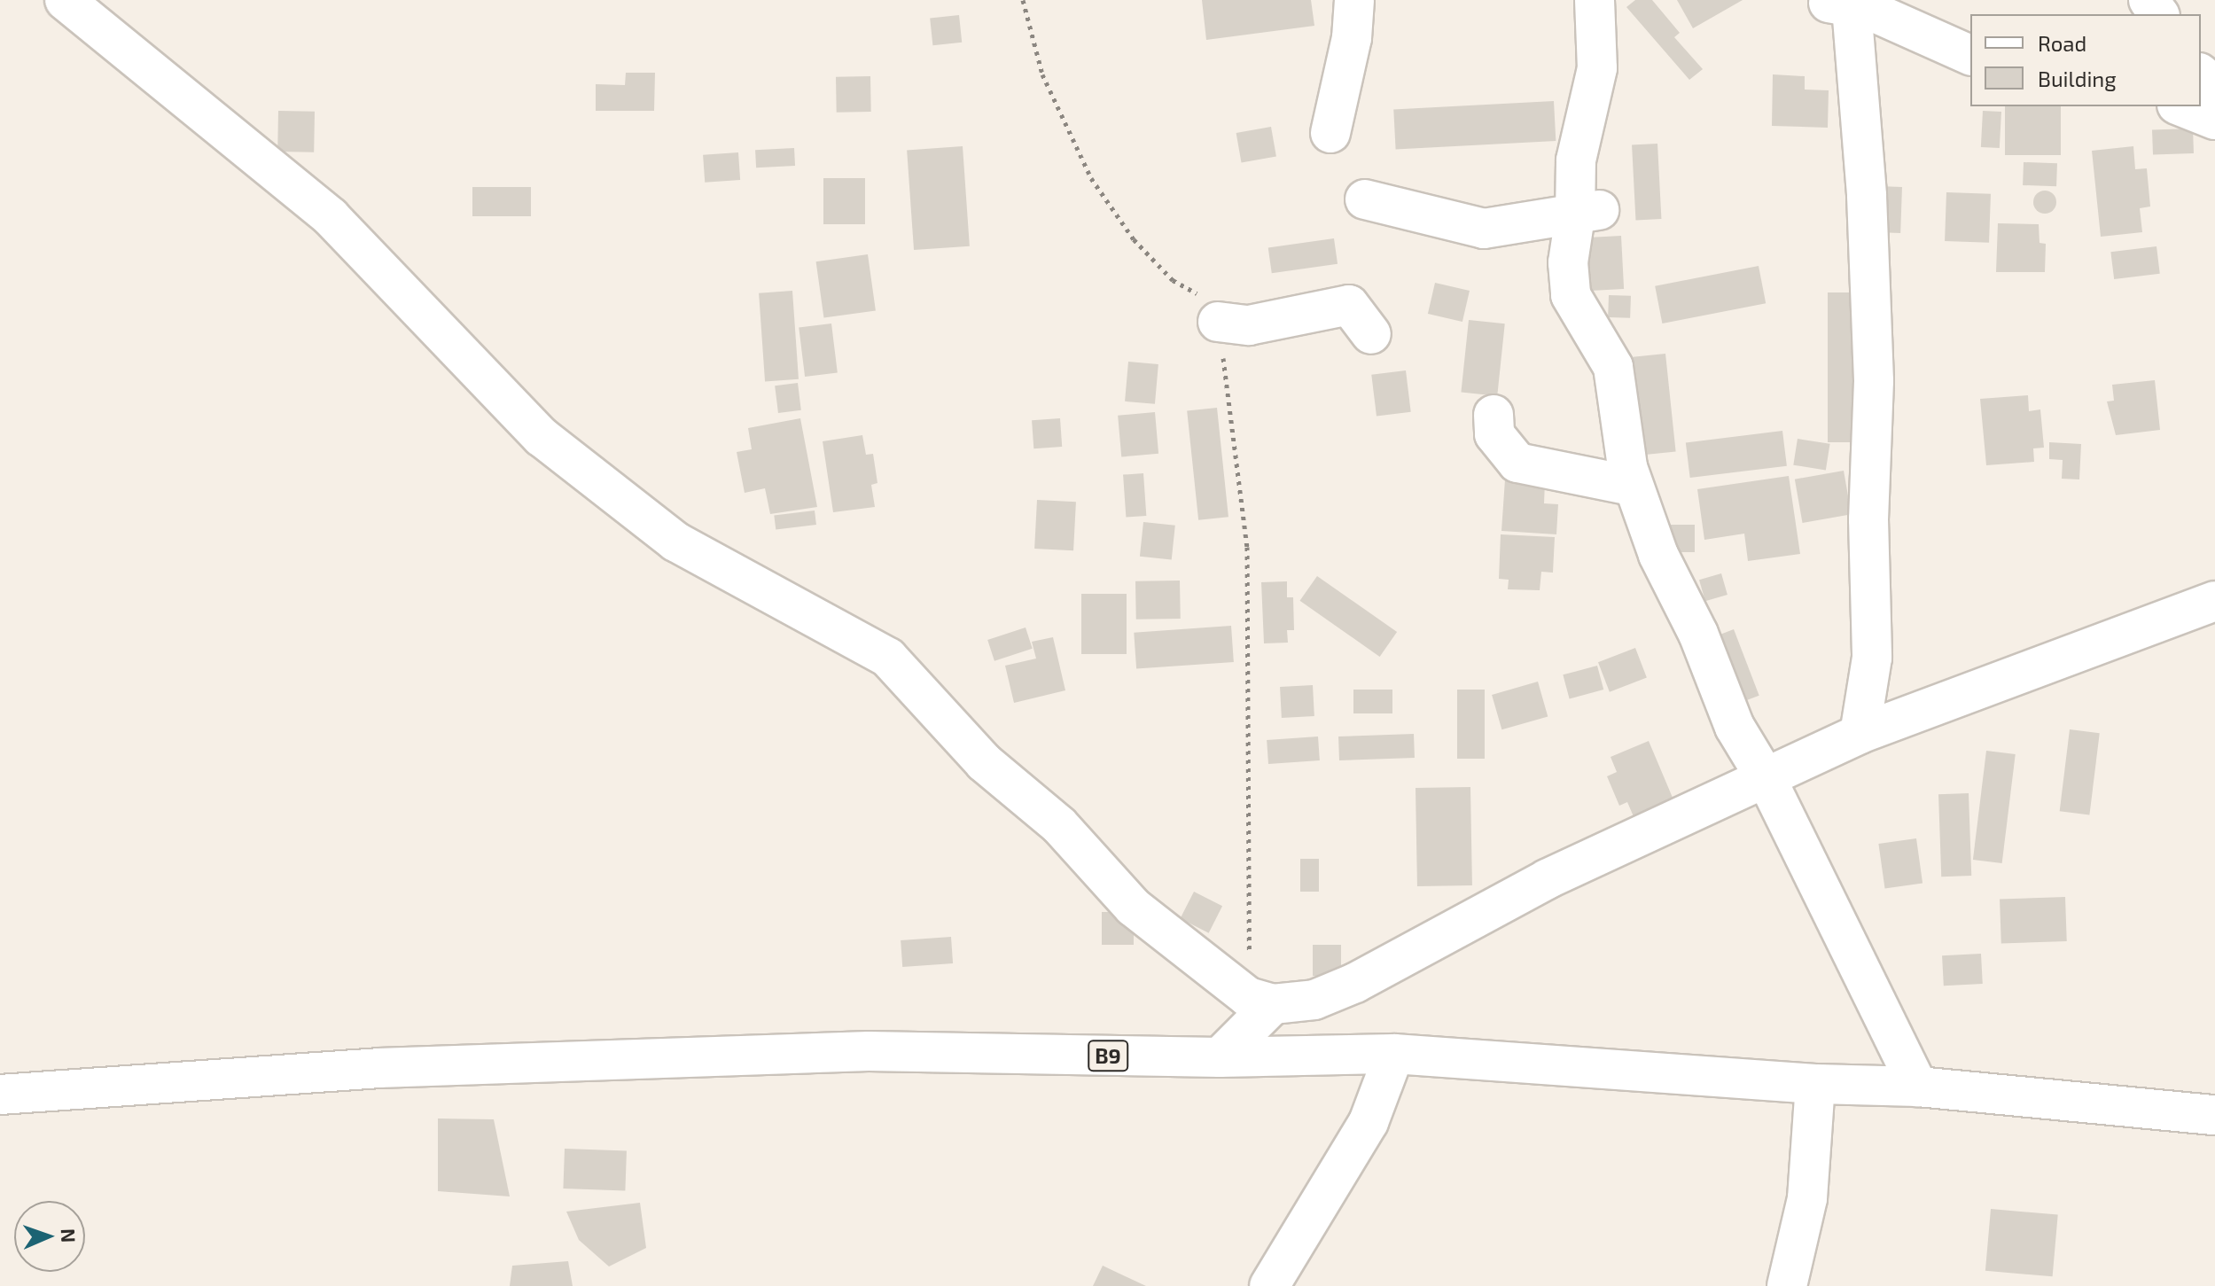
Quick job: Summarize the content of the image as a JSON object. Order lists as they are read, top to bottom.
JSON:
{
  "streets": {
    "main road": ["B9"]
  },
  "legend": ["Road", "Building"],
  "north": "right"
}
